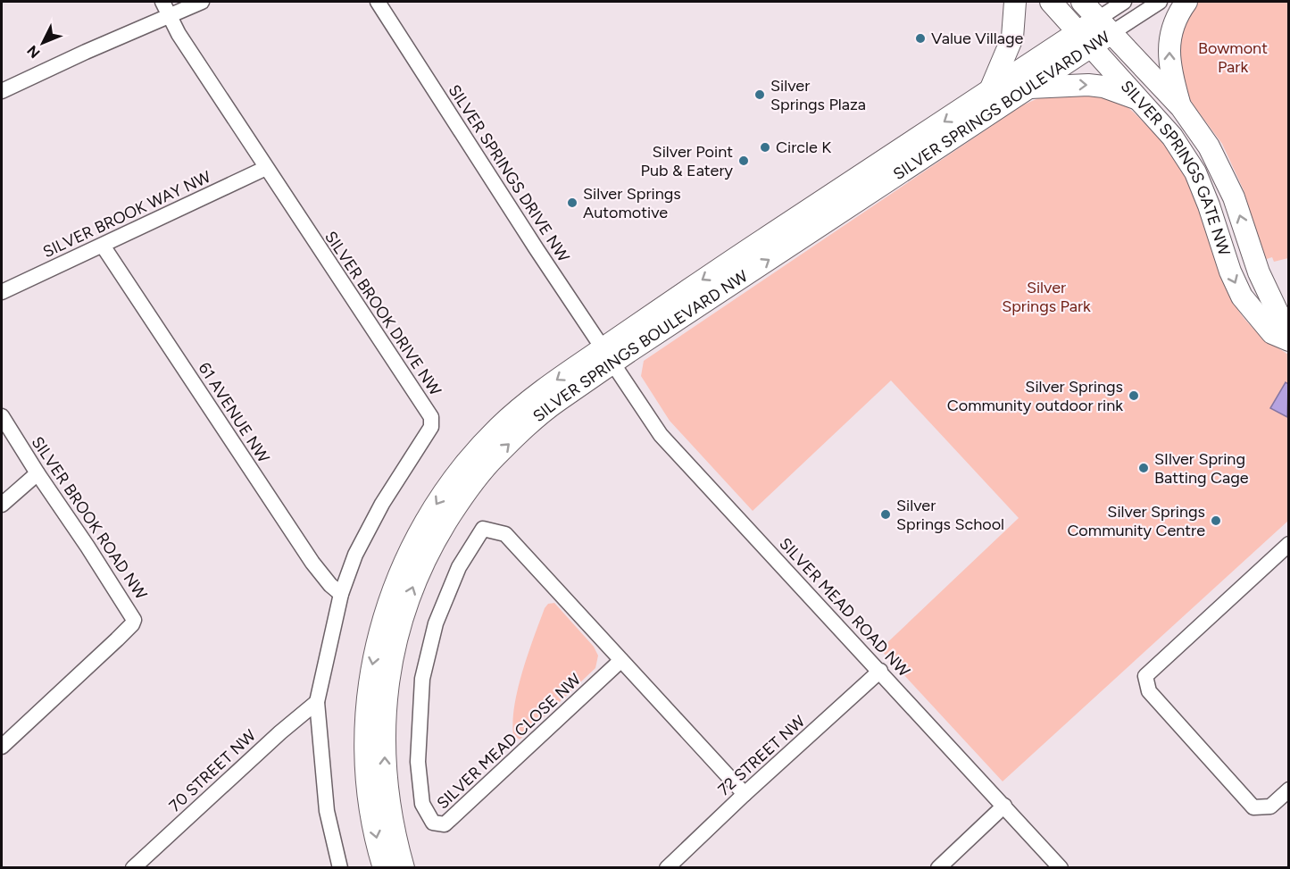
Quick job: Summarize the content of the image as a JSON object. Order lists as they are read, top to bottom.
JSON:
{
  "streets": {
    "street": [
      "SILVER SPRINGS BOULEVARD NW",
      "SILVER SPRINGS GATE NW",
      "SILVER SPRINGS DRIVE NW",
      "SILVER BROOK WAY NW",
      "SILVER BROOK DRIVE NW",
      "61 AVENUE NW",
      "SILVER BROOK ROAD NW",
      "SILVER MEAD ROAD NW",
      "SILVER MEAD CLOSE NW",
      "72 STREET NW",
      "70 STREET NW"
    ]
  },
  "crossings": [
    ["SILVER SPRINGS BOULEVARD NW", "SILVER SPRINGS GATE NW"],
    ["SILVER SPRINGS BOULEVARD NW", "SILVER SPRINGS DRIVE NW"],
    ["SILVER SPRINGS BOULEVARD NW", "SILVER MEAD ROAD NW"],
    ["SILVER SPRINGS DRIVE NW", "SILVER MEAD ROAD NW"],
    ["SILVER BROOK WAY NW", "SILVER BROOK DRIVE NW"],
    ["SILVER BROOK WAY NW", "61 AVENUE NW"],
    ["SILVER BROOK DRIVE NW", "61 AVENUE NW"],
    ["SILVER BROOK DRIVE NW", "70 STREET NW"],
    ["SILVER MEAD ROAD NW", "72 STREET NW"],
    ["SILVER MEAD CLOSE NW", "72 STREET NW"]
  ],
  "parks": ["Bowmont Park", "Silver Springs Park"],
  "places": [
    "Value Village",
    "Silver Springs Plaza",
    "Circle K",
    "Silver Point Pub & Eatery",
    "Silver Springs Automotive",
    "Silver Springs Community outdoor rink",
    "SIlver Spring Batting Cage",
    "Silver Springs School",
    "Silver Springs Community Centre"
  ],
  "north": "bottom left"
}
